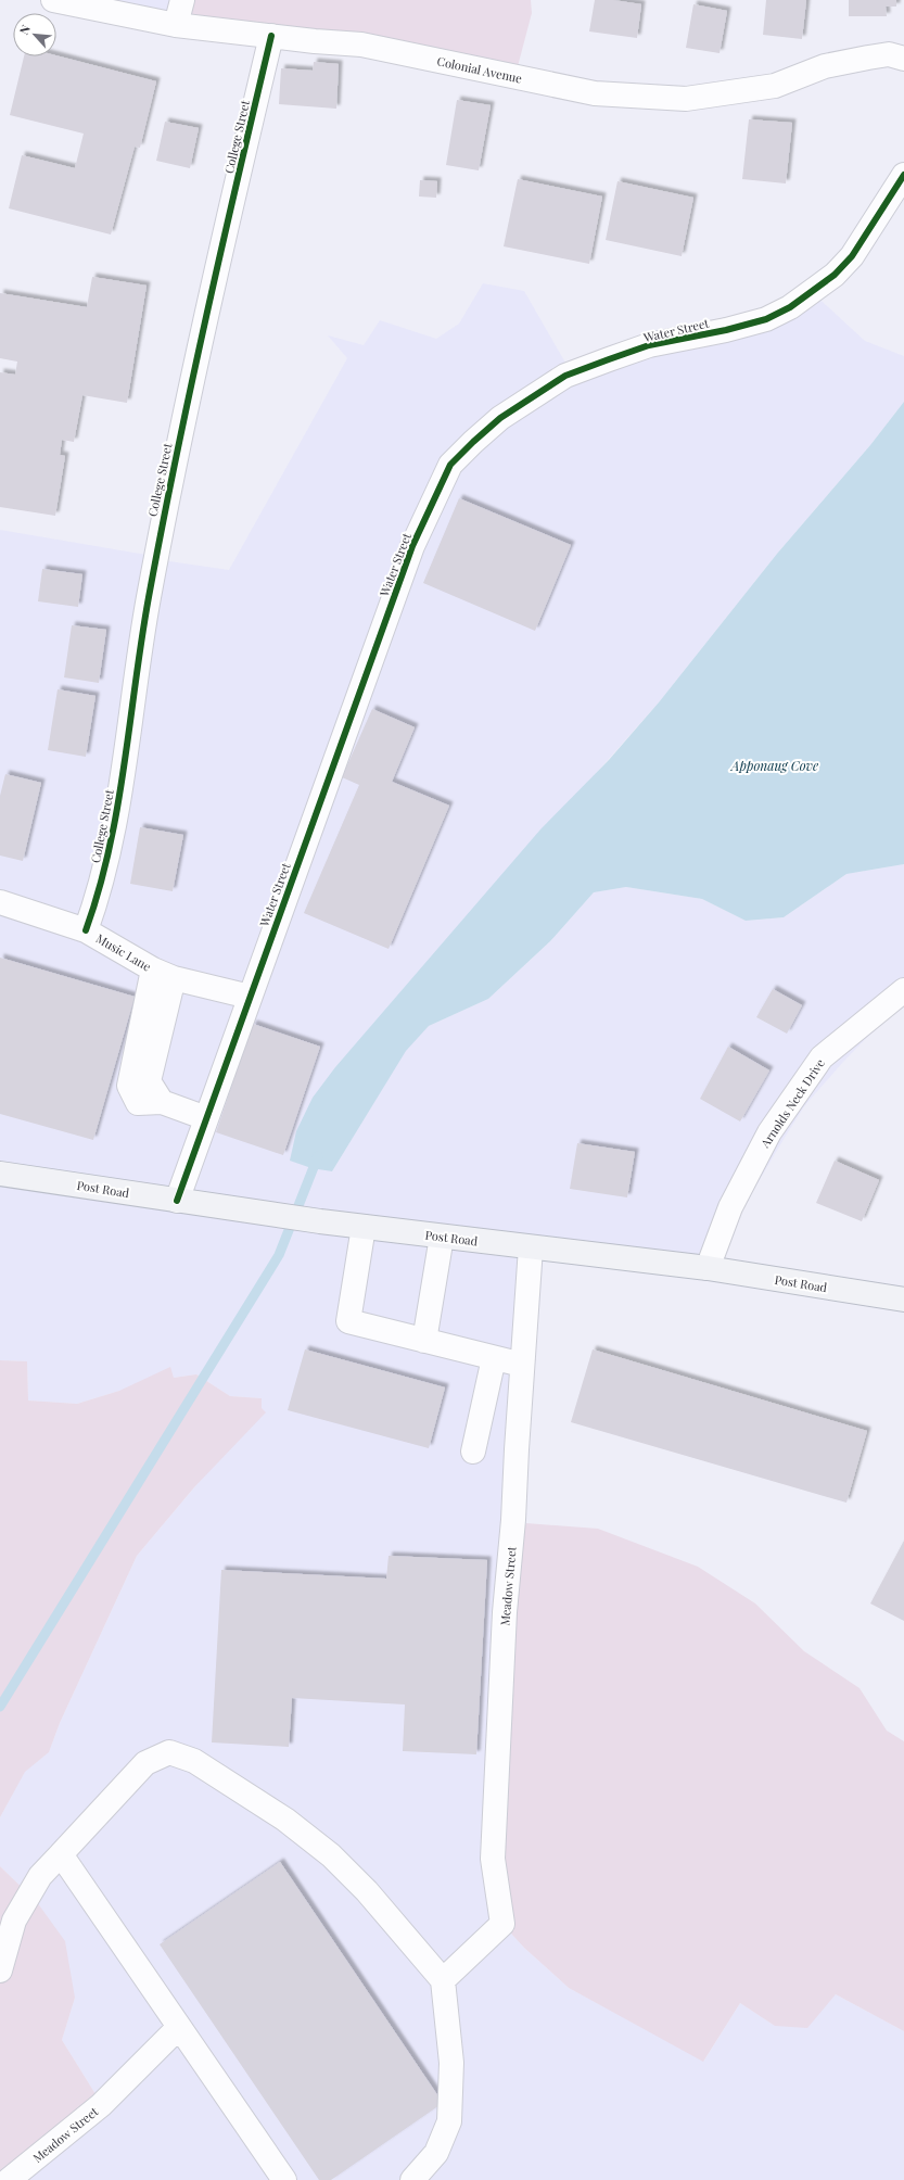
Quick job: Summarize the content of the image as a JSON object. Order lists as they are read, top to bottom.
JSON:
{
  "streets": {
    "main road": ["Post Road"],
    "street": [
      "Colonial Avenue",
      "College Street",
      "Water Street",
      "Music Lane",
      "Arnolds Neck Drive",
      "Meadow Street"
    ]
  },
  "crossings": [
    ["Colonial Avenue", "College Street"],
    ["College Street", "Music Lane"],
    ["Water Street", "Music Lane"],
    ["Water Street", "Post Road"],
    ["Arnolds Neck Drive", "Post Road"],
    ["Post Road", "Meadow Street"]
  ],
  "water": ["Apponaug Cove"],
  "north": "top left"
}
